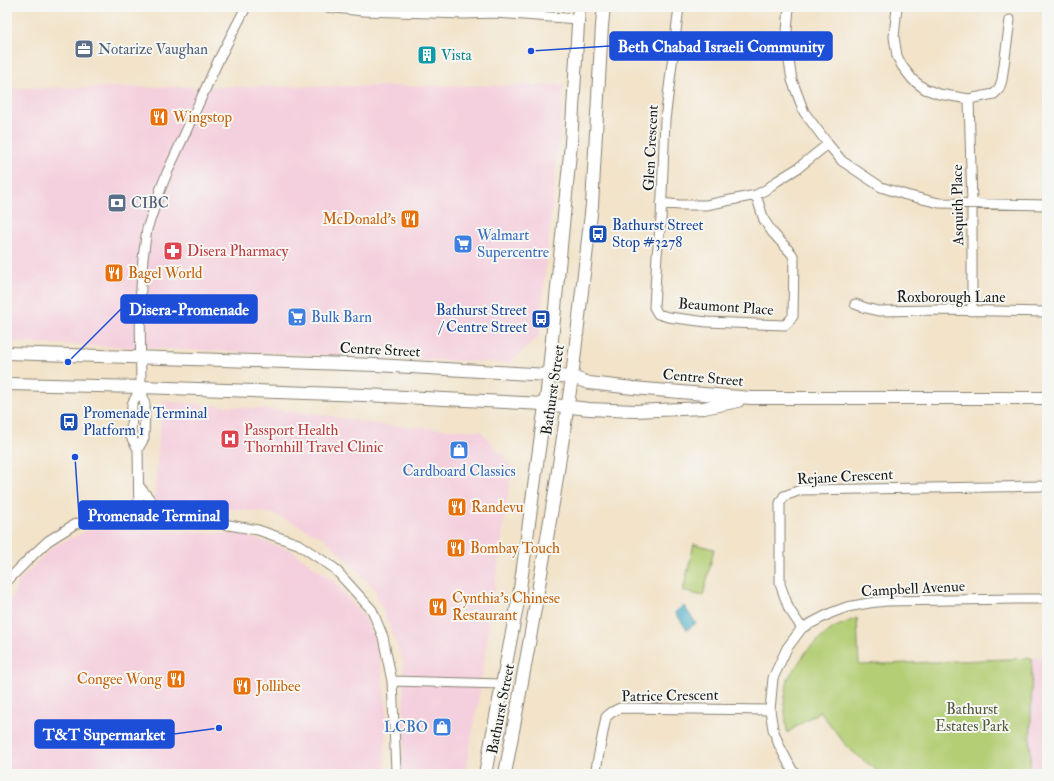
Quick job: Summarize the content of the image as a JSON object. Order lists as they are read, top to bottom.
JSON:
{
  "streets": {
    "main road": ["Centre Street", "Bathurst Street"],
    "street": [
      "Glen Crescent",
      "Asquith Place",
      "Roxborough Lane",
      "Beaumont Place",
      "Rejane Crescent",
      "Campbell Avenue",
      "Patrice Crescent"
    ]
  },
  "crossings": [
    ["Glen Crescent", "Beaumont Place"],
    ["Asquith Place", "Roxborough Lane"],
    ["Centre Street", "Bathurst Street"],
    ["Rejane Crescent", "Campbell Avenue"],
    ["Campbell Avenue", "Patrice Crescent"]
  ],
  "parks": ["Bathurst Estates Park"],
  "places": {
    "office": ["Notarize Vaughan"],
    "other": [
      "Beth Chabad Israeli Community",
      "Disera-Promenade",
      "Promenade Terminal",
      "T&T Supermarket"
    ],
    "building": ["Vista"],
    "restaurant": [
      "Wingstop",
      "McDonald's",
      "Bagel World",
      "Randevu",
      "Bombay Touch",
      "Cynthia's Chinese Restaurant",
      "Congee Wong",
      "Jollibee"
    ],
    "bank": ["CIBC"],
    "bus stop": ["Bathurst Street Stop #3278", "Bathurst Street / Centre Street", "Promenade Terminal Platform 1"],
    "supermarket": ["Walmart Supercentre", "Bulk Barn"],
    "pharmacy": ["Disera Pharmacy"],
    "hospital": ["Passport Health Thornhill Travel Clinic"],
    "shop": ["Cardboard Classics", "LCBO"]
  }
}
